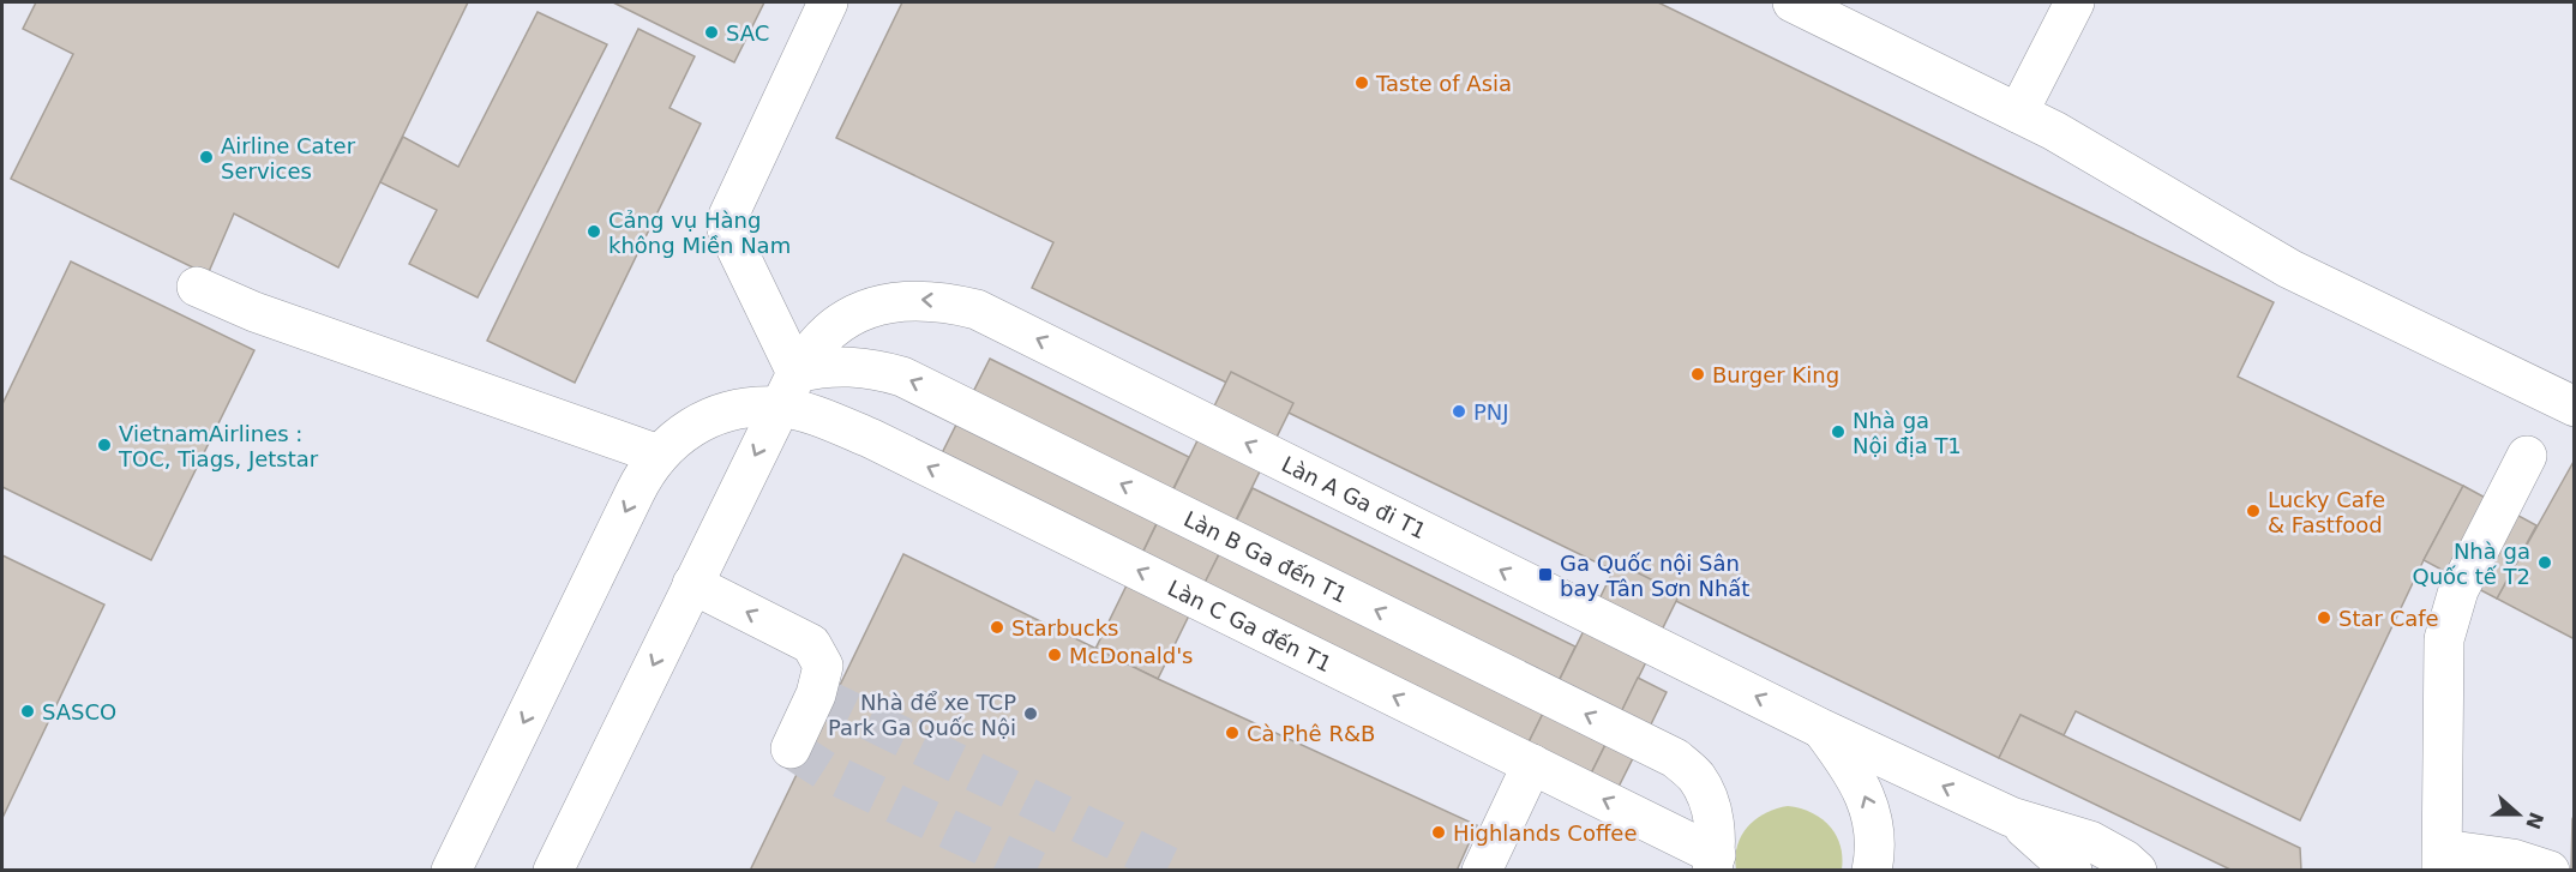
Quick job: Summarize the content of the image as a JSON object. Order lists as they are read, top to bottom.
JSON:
{
  "streets": {
    "street": ["Làn A Ga đi T1", "Làn B Ga đến T1", "Làn C Ga đến T1"]
  },
  "crossings": [
    ["Làn A Ga đi T1", "Làn B Ga đến T1"],
    ["Làn A Ga đi T1", "Làn C Ga đến T1"],
    ["Làn B Ga đến T1", "Làn C Ga đến T1"]
  ],
  "one_way": ["Làn C Ga đến T1"],
  "places": {
    "other": [
      "SAC",
      "Taste of Asia",
      "Airline Cater Services",
      "Cảng vụ Hàng không Miền Nam",
      "Burger King",
      "PNJ",
      "Nhà ga Nội địa T1",
      "VietnamAirlines : TOC, Tiags, Jetstar",
      "Lucky Cafe & Fastfood",
      "Nhà ga Quốc tế T2",
      "Star Cafe",
      "Starbucks",
      "McDonald's",
      "SASCO",
      "Nhà để xe TCP Park Ga Quốc Nội",
      "Cà Phê R&B",
      "Highlands Coffee"
    ],
    "transit": ["Ga Quốc nội Sân bay Tân Sơn Nhất"]
  },
  "north": "right"
}
